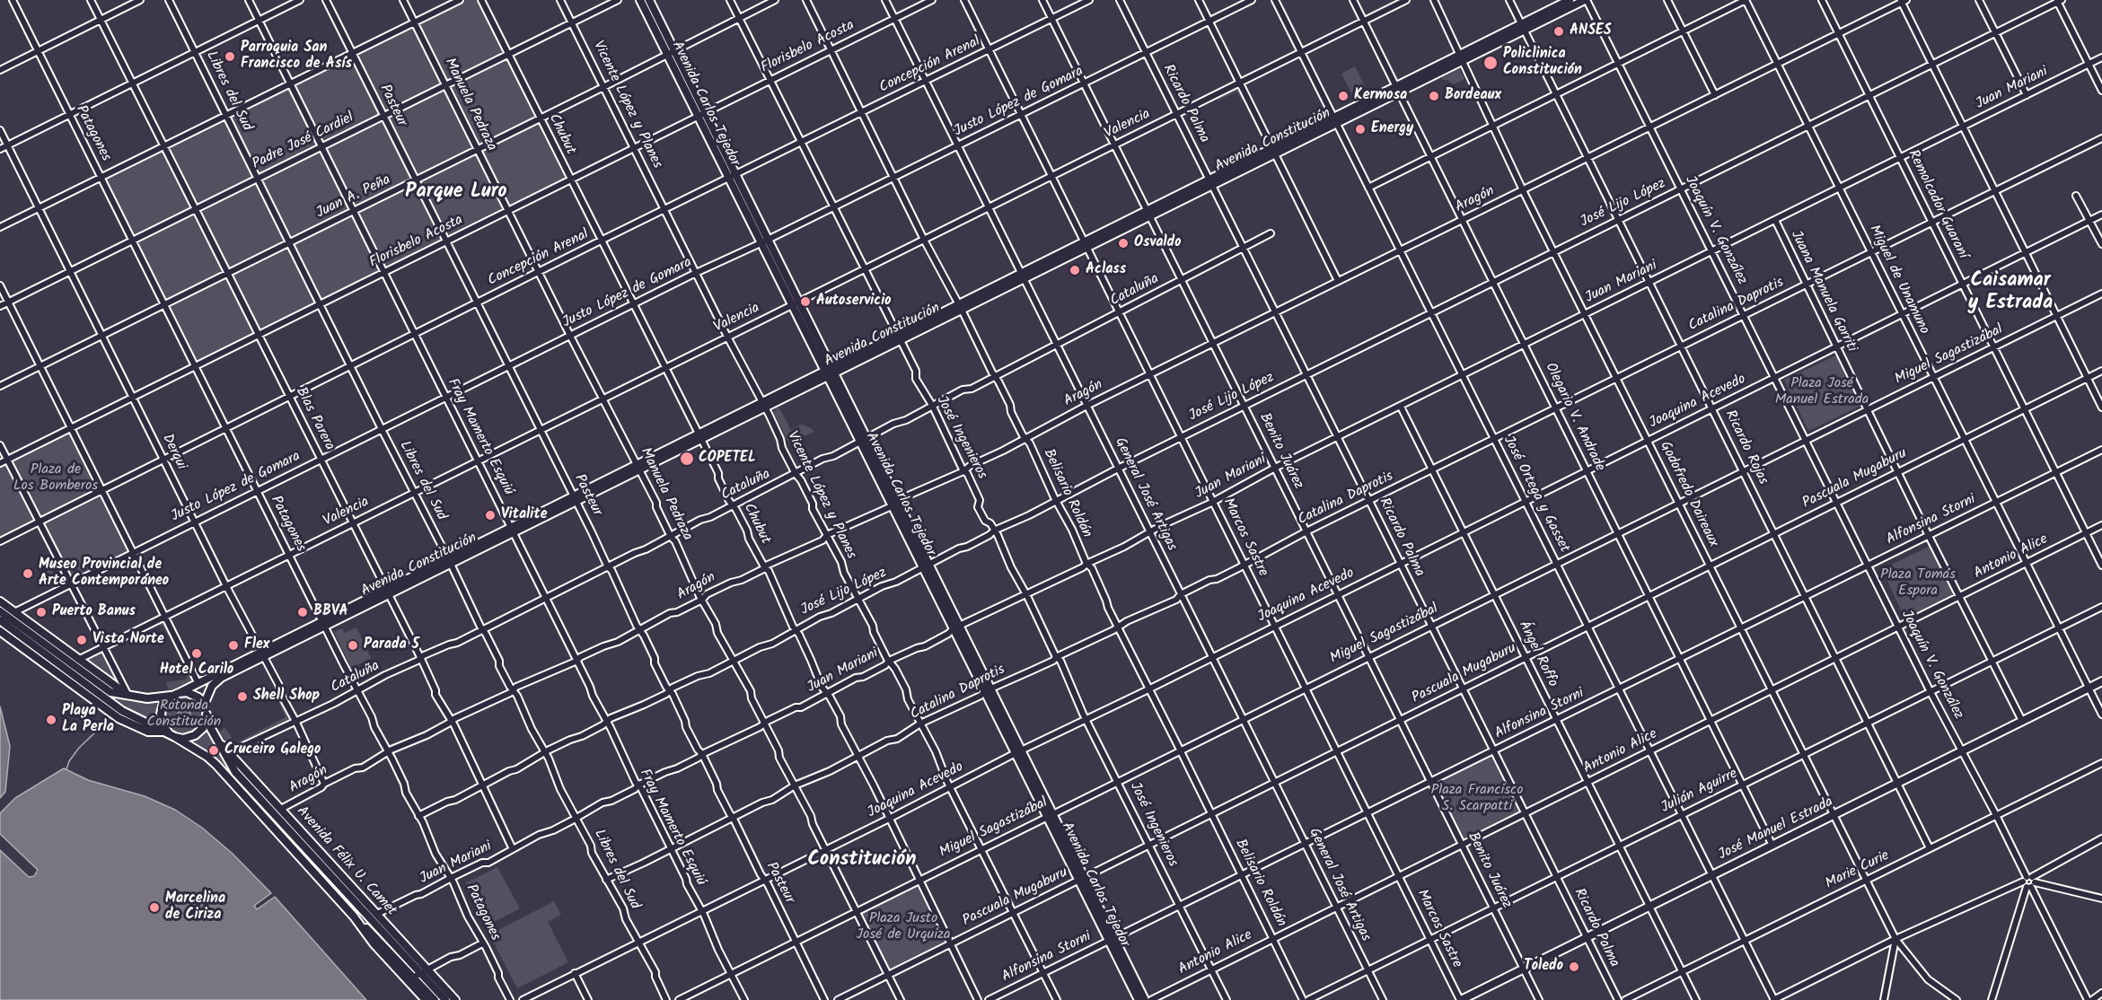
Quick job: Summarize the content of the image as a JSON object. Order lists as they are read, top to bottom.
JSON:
{
  "streets": {
    "main road": [
      "Avenida Carlos Tejedor",
      "Avenida Constitución",
      "José Manuel Estrada",
      "Avenida Félix U. Camet"
    ],
    "street": [
      "Florisbelo Acosta",
      "Concepción Arenal",
      "Juan Mariani",
      "Libres del Sud",
      "Justo López de Gomara",
      "Ricardo Palma",
      "Manuela Pedraza",
      "Vicente López y Planes",
      "Pasteur",
      "Valencia",
      "Patagones",
      "Chubut",
      "Padre José Cardiel",
      "Juan A. Peña",
      "Aragón",
      "José Lijo López",
      "Remolcador Guaraní",
      "Joaquín V. González",
      "Miguel de Unamuno",
      "Cataluña",
      "Juana Manuela Gorriti",
      "Catalina Daprotis",
      "Miguel Sagastizábal",
      "Joaquina Acevedo",
      "Olegario V. Andrade",
      "Blas Parera",
      "Fray Mamerto Esquiú",
      "José Ingenieros",
      "Ricardo Rojas",
      "Benito Juárez",
      "Derqui",
      "Pascuala Mugaburu",
      "Belisario Roldán",
      "General José Artigas",
      "José Ortega y Gasset",
      "Godofredo Daireaux",
      "Alfonsina Storni",
      "Marcos Sastre",
      "Antonio Alice",
      "Ángel Roffo",
      "Julián Aguirre",
      "Marie Curie"
    ]
  },
  "crossings": [
    ["Florisbelo Acosta", "Libres del Sud"],
    ["Florisbelo Acosta", "Avenida Carlos Tejedor"],
    ["Florisbelo Acosta", "Manuela Pedraza"],
    ["Florisbelo Acosta", "Vicente López y Planes"],
    ["Florisbelo Acosta", "Pasteur"],
    ["Florisbelo Acosta", "Patagones"],
    ["Florisbelo Acosta", "Chubut"],
    ["Florisbelo Acosta", "Blas Parera"],
    ["Florisbelo Acosta", "Fray Mamerto Esquiú"],
    ["Florisbelo Acosta", "José Ingenieros"],
    ["Florisbelo Acosta", "Derqui"],
    ["Florisbelo Acosta", "Belisario Roldán"],
    ["Florisbelo Acosta", "General José Artigas"],
    ["Concepción Arenal", "Libres del Sud"],
    ["Concepción Arenal", "Avenida Carlos Tejedor"],
    ["Concepción Arenal", "Manuela Pedraza"],
    ["Concepción Arenal", "Vicente López y Planes"],
    ["Concepción Arenal", "Pasteur"],
    ["Concepción Arenal", "Patagones"],
    ["Concepción Arenal", "Chubut"],
    ["Concepción Arenal", "Blas Parera"],
    ["Concepción Arenal", "Fray Mamerto Esquiú"],
    ["Concepción Arenal", "José Ingenieros"],
    ["Concepción Arenal", "Benito Juárez"],
    ["Concepción Arenal", "Derqui"],
    ["Concepción Arenal", "Belisario Roldán"],
    ["Concepción Arenal", "General José Artigas"],
    ["Concepción Arenal", "Marcos Sastre"],
    ["Juan Mariani", "Libres del Sud"],
    ["Juan Mariani", "Avenida Carlos Tejedor"],
    ["Juan Mariani", "Ricardo Palma"],
    ["Juan Mariani", "Manuela Pedraza"],
    ["Juan Mariani", "Vicente López y Planes"],
    ["Juan Mariani", "Pasteur"],
    ["Juan Mariani", "Patagones"],
    ["Juan Mariani", "Chubut"],
    ["Juan Mariani", "Remolcador Guaraní"],
    ["Juan Mariani", "Joaquín V. González"],
    ["Juan Mariani", "Miguel de Unamuno"],
    ["Juan Mariani", "Juana Manuela Gorriti"],
    ["Juan Mariani", "Olegario V. Andrade"],
    ["Juan Mariani", "Blas Parera"],
    ["Juan Mariani", "Fray Mamerto Esquiú"],
    ["Juan Mariani", "José Ingenieros"],
    ["Juan Mariani", "Ricardo Rojas"],
    ["Juan Mariani", "Benito Juárez"],
    ["Juan Mariani", "Belisario Roldán"],
    ["Juan Mariani", "General José Artigas"],
    ["Juan Mariani", "José Ortega y Gasset"],
    ["Juan Mariani", "Godofredo Daireaux"],
    ["Juan Mariani", "Marcos Sastre"],
    ["Juan Mariani", "Ángel Roffo"],
    ["Juan Mariani", "Avenida Félix U. Camet"],
    ["Libres del Sud", "Justo López de Gomara"],
    ["Libres del Sud", "Valencia"],
    ["Libres del Sud", "Avenida Constitución"],
    ["Libres del Sud", "Padre José Cardiel"],
    ["Libres del Sud", "Juan A. Peña"],
    ["Libres del Sud", "Aragón"],
    ["Libres del Sud", "José Lijo López"],
    ["Libres del Sud", "Cataluña"],
    ["Libres del Sud", "Catalina Daprotis"],
    ["Libres del Sud", "Joaquina Acevedo"],
    ["Justo López de Gomara", "Avenida Carlos Tejedor"],
    ["Justo López de Gomara", "Ricardo Palma"],
    ["Justo López de Gomara", "Manuela Pedraza"],
    ["Justo López de Gomara", "Vicente López y Planes"],
    ["Justo López de Gomara", "Pasteur"],
    ["Justo López de Gomara", "Patagones"],
    ["Justo López de Gomara", "Chubut"],
    ["Justo López de Gomara", "Blas Parera"],
    ["Justo López de Gomara", "Fray Mamerto Esquiú"],
    ["Justo López de Gomara", "José Ingenieros"],
    ["Justo López de Gomara", "Benito Juárez"],
    ["Justo López de Gomara", "Derqui"],
    ["Justo López de Gomara", "Belisario Roldán"],
    ["Justo López de Gomara", "General José Artigas"],
    ["Justo López de Gomara", "Marcos Sastre"],
    ["Avenida Carlos Tejedor", "Valencia"],
    ["Avenida Carlos Tejedor", "Avenida Constitución"],
    ["Avenida Carlos Tejedor", "Juan A. Peña"],
    ["Avenida Carlos Tejedor", "Aragón"],
    ["Avenida Carlos Tejedor", "José Lijo López"],
    ["Avenida Carlos Tejedor", "Cataluña"],
    ["Avenida Carlos Tejedor", "Catalina Daprotis"],
    ["Avenida Carlos Tejedor", "Miguel Sagastizábal"],
    ["Avenida Carlos Tejedor", "Joaquina Acevedo"],
    ["Avenida Carlos Tejedor", "Pascuala Mugaburu"],
    ["Avenida Carlos Tejedor", "Alfonsina Storni"],
    ["Ricardo Palma", "Valencia"],
    ["Ricardo Palma", "Avenida Constitución"],
    ["Ricardo Palma", "Aragón"],
    ["Ricardo Palma", "José Lijo López"],
    ["Ricardo Palma", "Cataluña"],
    ["Ricardo Palma", "Catalina Daprotis"],
    ["Ricardo Palma", "Miguel Sagastizábal"],
    ["Ricardo Palma", "Joaquina Acevedo"],
    ["Ricardo Palma", "Pascuala Mugaburu"],
    ["Ricardo Palma", "Alfonsina Storni"],
    ["Ricardo Palma", "Antonio Alice"],
    ["Ricardo Palma", "Julián Aguirre"],
    ["Ricardo Palma", "José Manuel Estrada"],
    ["Manuela Pedraza", "Valencia"],
    ["Manuela Pedraza", "Avenida Constitución"],
    ["Manuela Pedraza", "Padre José Cardiel"],
    ["Manuela Pedraza", "Juan A. Peña"],
    ["Manuela Pedraza", "Aragón"],
    ["Manuela Pedraza", "José Lijo López"],
    ["Manuela Pedraza", "Cataluña"],
    ["Manuela Pedraza", "Catalina Daprotis"],
    ["Manuela Pedraza", "Miguel Sagastizábal"],
    ["Manuela Pedraza", "Joaquina Acevedo"],
    ["Manuela Pedraza", "Pascuala Mugaburu"],
    ["Vicente López y Planes", "Valencia"],
    ["Vicente López y Planes", "Avenida Constitución"],
    ["Vicente López y Planes", "Padre José Cardiel"],
    ["Vicente López y Planes", "Juan A. Peña"],
    ["Vicente López y Planes", "Aragón"],
    ["Vicente López y Planes", "José Lijo López"],
    ["Vicente López y Planes", "Cataluña"],
    ["Vicente López y Planes", "Catalina Daprotis"],
    ["Vicente López y Planes", "Miguel Sagastizábal"],
    ["Vicente López y Planes", "Joaquina Acevedo"],
    ["Vicente López y Planes", "Pascuala Mugaburu"],
    ["Vicente López y Planes", "Alfonsina Storni"],
    ["Pasteur", "Valencia"],
    ["Pasteur", "Avenida Constitución"],
    ["Pasteur", "Padre José Cardiel"],
    ["Pasteur", "Juan A. Peña"],
    ["Pasteur", "Aragón"],
    ["Pasteur", "José Lijo López"],
    ["Pasteur", "Cataluña"],
    ["Pasteur", "Catalina Daprotis"],
    ["Pasteur", "Miguel Sagastizábal"],
    ["Pasteur", "Joaquina Acevedo"],
    ["Valencia", "Patagones"],
    ["Valencia", "Chubut"],
    ["Valencia", "Olegario V. Andrade"],
    ["Valencia", "Blas Parera"],
    ["Valencia", "Fray Mamerto Esquiú"],
    ["Valencia", "José Ingenieros"],
    ["Valencia", "Benito Juárez"],
    ["Valencia", "Derqui"],
    ["Valencia", "Belisario Roldán"],
    ["Valencia", "General José Artigas"],
    ["Valencia", "José Ortega y Gasset"],
    ["Valencia", "Marcos Sastre"],
    ["Patagones", "Avenida Constitución"],
    ["Patagones", "Padre José Cardiel"],
    ["Patagones", "Juan A. Peña"],
    ["Patagones", "Aragón"],
    ["Patagones", "José Lijo López"],
    ["Patagones", "Cataluña"],
    ["Chubut", "Avenida Constitución"],
    ["Chubut", "Padre José Cardiel"],
    ["Chubut", "Juan A. Peña"],
    ["Chubut", "Aragón"],
    ["Chubut", "José Lijo López"],
    ["Chubut", "Cataluña"],
    ["Chubut", "Catalina Daprotis"],
    ["Chubut", "Miguel Sagastizábal"],
    ["Chubut", "Joaquina Acevedo"],
    ["Chubut", "Pascuala Mugaburu"],
    ["Avenida Constitución", "Joaquín V. González"],
    ["Avenida Constitución", "Olegario V. Andrade"],
    ["Avenida Constitución", "Blas Parera"],
    ["Avenida Constitución", "Fray Mamerto Esquiú"],
    ["Avenida Constitución", "José Ingenieros"],
    ["Avenida Constitución", "Ricardo Rojas"],
    ["Avenida Constitución", "Benito Juárez"],
    ["Avenida Constitución", "Derqui"],
    ["Avenida Constitución", "Belisario Roldán"],
    ["Avenida Constitución", "General José Artigas"],
    ["Avenida Constitución", "José Ortega y Gasset"],
    ["Avenida Constitución", "Godofredo Daireaux"],
    ["Avenida Constitución", "Marcos Sastre"],
    ["Avenida Constitución", "Avenida Félix U. Camet"],
    ["Padre José Cardiel", "Blas Parera"],
    ["Padre José Cardiel", "Fray Mamerto Esquiú"],
    ["Padre José Cardiel", "Derqui"],
    ["Juan A. Peña", "Blas Parera"],
    ["Juan A. Peña", "Fray Mamerto Esquiú"],
    ["Juan A. Peña", "José Ingenieros"],
    ["Juan A. Peña", "Derqui"],
    ["Aragón", "Remolcador Guaraní"],
    ["Aragón", "Joaquín V. González"],
    ["Aragón", "Miguel de Unamuno"],
    ["Aragón", "Olegario V. Andrade"],
    ["Aragón", "Blas Parera"],
    ["Aragón", "Fray Mamerto Esquiú"],
    ["Aragón", "José Ingenieros"],
    ["Aragón", "Ricardo Rojas"],
    ["Aragón", "Benito Juárez"],
    ["Aragón", "Derqui"],
    ["Aragón", "Belisario Roldán"],
    ["Aragón", "General José Artigas"],
    ["Aragón", "José Ortega y Gasset"],
    ["Aragón", "Godofredo Daireaux"],
    ["Aragón", "Marcos Sastre"],
    ["Aragón", "Avenida Félix U. Camet"],
    ["José Lijo López", "Remolcador Guaraní"],
    ["José Lijo López", "Joaquín V. González"],
    ["José Lijo López", "Miguel de Unamuno"],
    ["José Lijo López", "Olegario V. Andrade"],
    ["José Lijo López", "Blas Parera"],
    ["José Lijo López", "Fray Mamerto Esquiú"],
    ["José Lijo López", "José Ingenieros"],
    ["José Lijo López", "Ricardo Rojas"],
    ["José Lijo López", "Benito Juárez"],
    ["José Lijo López", "Belisario Roldán"],
    ["José Lijo López", "General José Artigas"],
    ["José Lijo López", "José Ortega y Gasset"],
    ["José Lijo López", "Godofredo Daireaux"],
    ["José Lijo López", "Marcos Sastre"],
    ["Remolcador Guaraní", "Catalina Daprotis"],
    ["Remolcador Guaraní", "Miguel Sagastizábal"],
    ["Remolcador Guaraní", "Joaquina Acevedo"],
    ["Remolcador Guaraní", "Pascuala Mugaburu"],
    ["Remolcador Guaraní", "Alfonsina Storni"],
    ["Remolcador Guaraní", "Antonio Alice"],
    ["Joaquín V. González", "Catalina Daprotis"],
    ["Joaquín V. González", "Miguel Sagastizábal"],
    ["Joaquín V. González", "Joaquina Acevedo"],
    ["Joaquín V. González", "Pascuala Mugaburu"],
    ["Joaquín V. González", "Alfonsina Storni"],
    ["Joaquín V. González", "Antonio Alice"],
    ["Joaquín V. González", "Julián Aguirre"],
    ["Joaquín V. González", "José Manuel Estrada"],
    ["Joaquín V. González", "Marie Curie"],
    ["Miguel de Unamuno", "Catalina Daprotis"],
    ["Miguel de Unamuno", "Miguel Sagastizábal"],
    ["Miguel de Unamuno", "Joaquina Acevedo"],
    ["Miguel de Unamuno", "Pascuala Mugaburu"],
    ["Miguel de Unamuno", "Alfonsina Storni"],
    ["Miguel de Unamuno", "Antonio Alice"],
    ["Miguel de Unamuno", "Julián Aguirre"],
    ["Miguel de Unamuno", "José Manuel Estrada"],
    ["Cataluña", "Blas Parera"],
    ["Cataluña", "Fray Mamerto Esquiú"],
    ["Cataluña", "José Ingenieros"],
    ["Cataluña", "Benito Juárez"],
    ["Cataluña", "Derqui"],
    ["Cataluña", "Belisario Roldán"],
    ["Cataluña", "General José Artigas"],
    ["Cataluña", "Marcos Sastre"],
    ["Cataluña", "Avenida Félix U. Camet"],
    ["Juana Manuela Gorriti", "Catalina Daprotis"],
    ["Juana Manuela Gorriti", "Miguel Sagastizábal"],
    ["Juana Manuela Gorriti", "Joaquina Acevedo"],
    ["Juana Manuela Gorriti", "Pascuala Mugaburu"],
    ["Juana Manuela Gorriti", "Alfonsina Storni"],
    ["Juana Manuela Gorriti", "Antonio Alice"],
    ["Juana Manuela Gorriti", "Julián Aguirre"],
    ["Juana Manuela Gorriti", "José Manuel Estrada"],
    ["Catalina Daprotis", "Olegario V. Andrade"],
    ["Catalina Daprotis", "Fray Mamerto Esquiú"],
    ["Catalina Daprotis", "José Ingenieros"],
    ["Catalina Daprotis", "Ricardo Rojas"],
    ["Catalina Daprotis", "Benito Juárez"],
    ["Catalina Daprotis", "Belisario Roldán"],
    ["Catalina Daprotis", "General José Artigas"],
    ["Catalina Daprotis", "José Ortega y Gasset"],
    ["Catalina Daprotis", "Godofredo Daireaux"],
    ["Catalina Daprotis", "Marcos Sastre"],
    ["Catalina Daprotis", "Ángel Roffo"],
    ["Miguel Sagastizábal", "Olegario V. Andrade"],
    ["Miguel Sagastizábal", "Fray Mamerto Esquiú"],
    ["Miguel Sagastizábal", "José Ingenieros"],
    ["Miguel Sagastizábal", "Ricardo Rojas"],
    ["Miguel Sagastizábal", "Benito Juárez"],
    ["Miguel Sagastizábal", "Belisario Roldán"],
    ["Miguel Sagastizábal", "General José Artigas"],
    ["Miguel Sagastizábal", "José Ortega y Gasset"],
    ["Miguel Sagastizábal", "Godofredo Daireaux"],
    ["Miguel Sagastizábal", "Marcos Sastre"],
    ["Miguel Sagastizábal", "Ángel Roffo"],
    ["Joaquina Acevedo", "Olegario V. Andrade"],
    ["Joaquina Acevedo", "Fray Mamerto Esquiú"],
    ["Joaquina Acevedo", "José Ingenieros"],
    ["Joaquina Acevedo", "Ricardo Rojas"],
    ["Joaquina Acevedo", "Benito Juárez"],
    ["Joaquina Acevedo", "Belisario Roldán"],
    ["Joaquina Acevedo", "General José Artigas"],
    ["Joaquina Acevedo", "José Ortega y Gasset"],
    ["Joaquina Acevedo", "Godofredo Daireaux"],
    ["Joaquina Acevedo", "Marcos Sastre"],
    ["Joaquina Acevedo", "Ángel Roffo"],
    ["Olegario V. Andrade", "Pascuala Mugaburu"],
    ["Olegario V. Andrade", "Alfonsina Storni"],
    ["Olegario V. Andrade", "Antonio Alice"],
    ["Olegario V. Andrade", "Julián Aguirre"],
    ["Olegario V. Andrade", "José Manuel Estrada"],
    ["José Ingenieros", "Pascuala Mugaburu"],
    ["José Ingenieros", "Alfonsina Storni"],
    ["José Ingenieros", "Antonio Alice"],
    ["Ricardo Rojas", "Pascuala Mugaburu"],
    ["Ricardo Rojas", "Alfonsina Storni"],
    ["Ricardo Rojas", "Antonio Alice"],
    ["Ricardo Rojas", "Julián Aguirre"],
    ["Ricardo Rojas", "José Manuel Estrada"],
    ["Ricardo Rojas", "Marie Curie"],
    ["Benito Juárez", "Pascuala Mugaburu"],
    ["Benito Juárez", "Alfonsina Storni"],
    ["Benito Juárez", "Antonio Alice"],
    ["Benito Juárez", "Julián Aguirre"],
    ["Benito Juárez", "José Manuel Estrada"],
    ["Pascuala Mugaburu", "Belisario Roldán"],
    ["Pascuala Mugaburu", "General José Artigas"],
    ["Pascuala Mugaburu", "José Ortega y Gasset"],
    ["Pascuala Mugaburu", "Godofredo Daireaux"],
    ["Pascuala Mugaburu", "Marcos Sastre"],
    ["Pascuala Mugaburu", "Ángel Roffo"],
    ["Belisario Roldán", "Alfonsina Storni"],
    ["Belisario Roldán", "Antonio Alice"],
    ["General José Artigas", "Alfonsina Storni"],
    ["General José Artigas", "Antonio Alice"],
    ["General José Artigas", "Julián Aguirre"],
    ["José Ortega y Gasset", "Alfonsina Storni"],
    ["José Ortega y Gasset", "Antonio Alice"],
    ["José Ortega y Gasset", "Julián Aguirre"],
    ["José Ortega y Gasset", "José Manuel Estrada"],
    ["José Ortega y Gasset", "Marie Curie"],
    ["Godofredo Daireaux", "Alfonsina Storni"],
    ["Godofredo Daireaux", "Antonio Alice"],
    ["Godofredo Daireaux", "Julián Aguirre"],
    ["Godofredo Daireaux", "José Manuel Estrada"],
    ["Godofredo Daireaux", "Marie Curie"],
    ["Alfonsina Storni", "Marcos Sastre"],
    ["Alfonsina Storni", "Ángel Roffo"],
    ["Marcos Sastre", "Antonio Alice"],
    ["Marcos Sastre", "Julián Aguirre"],
    ["Marcos Sastre", "José Manuel Estrada"],
    ["Antonio Alice", "Ángel Roffo"],
    ["Ángel Roffo", "Julián Aguirre"],
    ["Ángel Roffo", "José Manuel Estrada"],
    ["Ángel Roffo", "Marie Curie"]
  ],
  "districts": ["Parque Luro", "Caisamar y Estrada", "Constitución"],
  "parks": [
    "Plaza José Manuel Estrada",
    "Plaza de Los Bomberos",
    "Plaza Tomás Espora",
    "Rotonda Constitución",
    "Plaza Francisco S. Scarpatti",
    "Plaza Justo José de Urquiza"
  ],
  "places": [
    "ANSES",
    "Parroquia San Francisco de Asís",
    "Policlinica Constitución",
    "Kermosa",
    "Bordeaux",
    "Energy",
    "Osvaldo",
    "Aclass",
    "Autoservicio",
    "COPETEL",
    "Vitalite",
    "Museo Provincial de Arte Contemporáneo",
    "Puerto Banus",
    "BBVA",
    "Vista Norte",
    "Flex",
    "Parada 5",
    "Hotel Carilo",
    "Shell Shop",
    "Playa La Perla",
    "Cruceiro Galego",
    "Marcelina de Ciriza",
    "Toledo"
  ]
}
